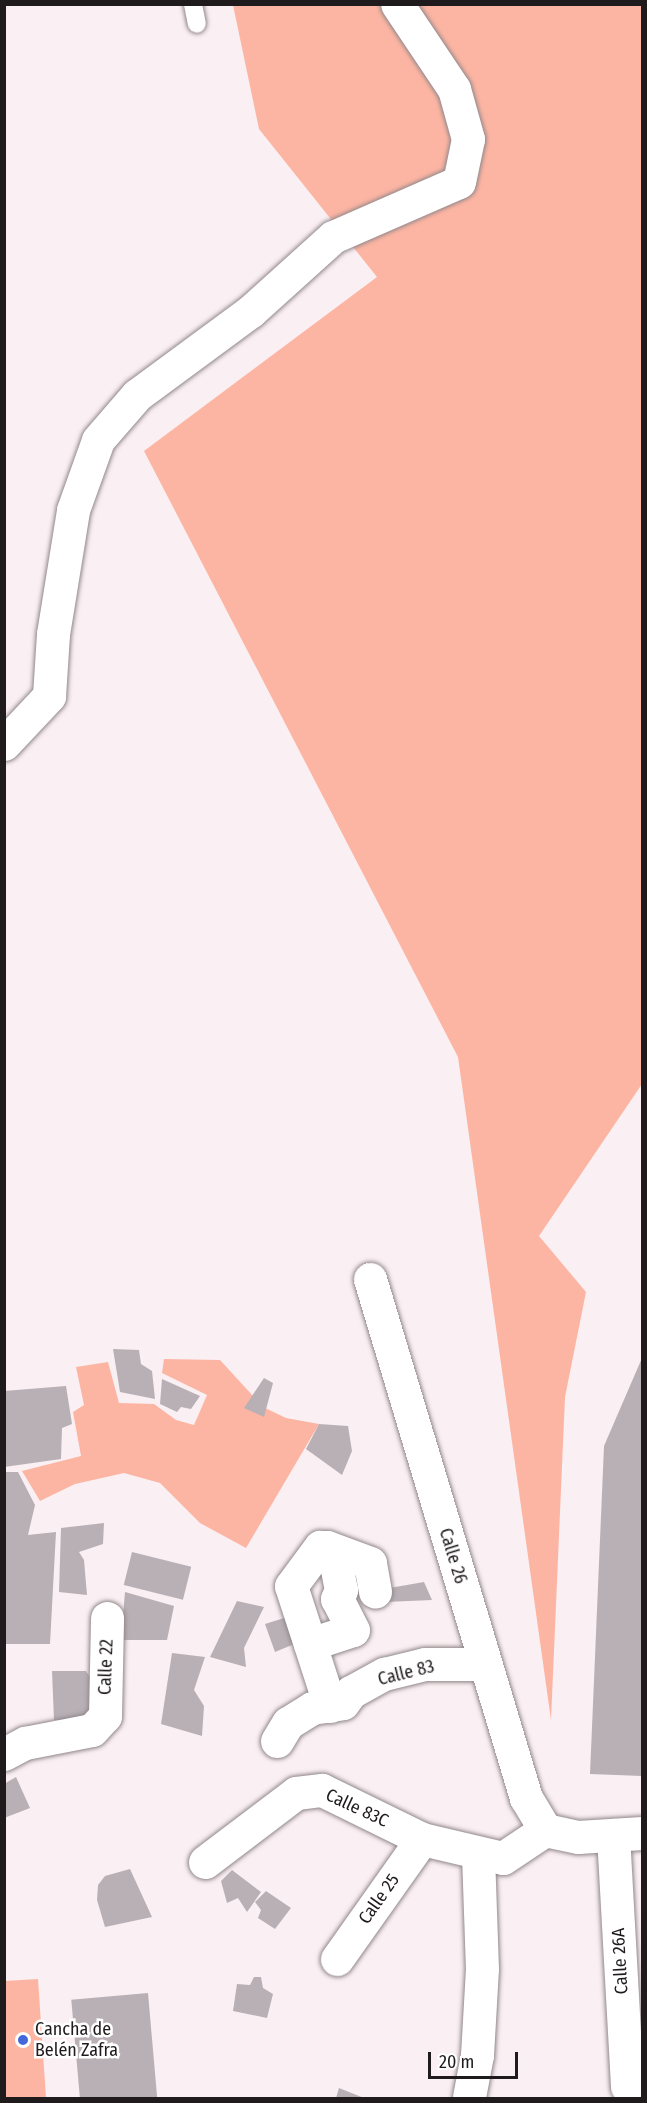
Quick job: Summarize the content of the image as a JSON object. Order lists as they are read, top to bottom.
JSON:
{
  "streets": {
    "street": [
      "Calle 26",
      "Calle 22",
      "Calle 83",
      "Calle 83C",
      "Calle 25",
      "Calle 26A"
    ]
  },
  "crossings": [
    ["Calle 26", "Calle 83"],
    ["Calle 26", "Calle 83C"],
    ["Calle 83C", "Calle 25"]
  ],
  "places": ["Cancha de Belén Zafra"],
  "scale_bar": "20 m"
}
